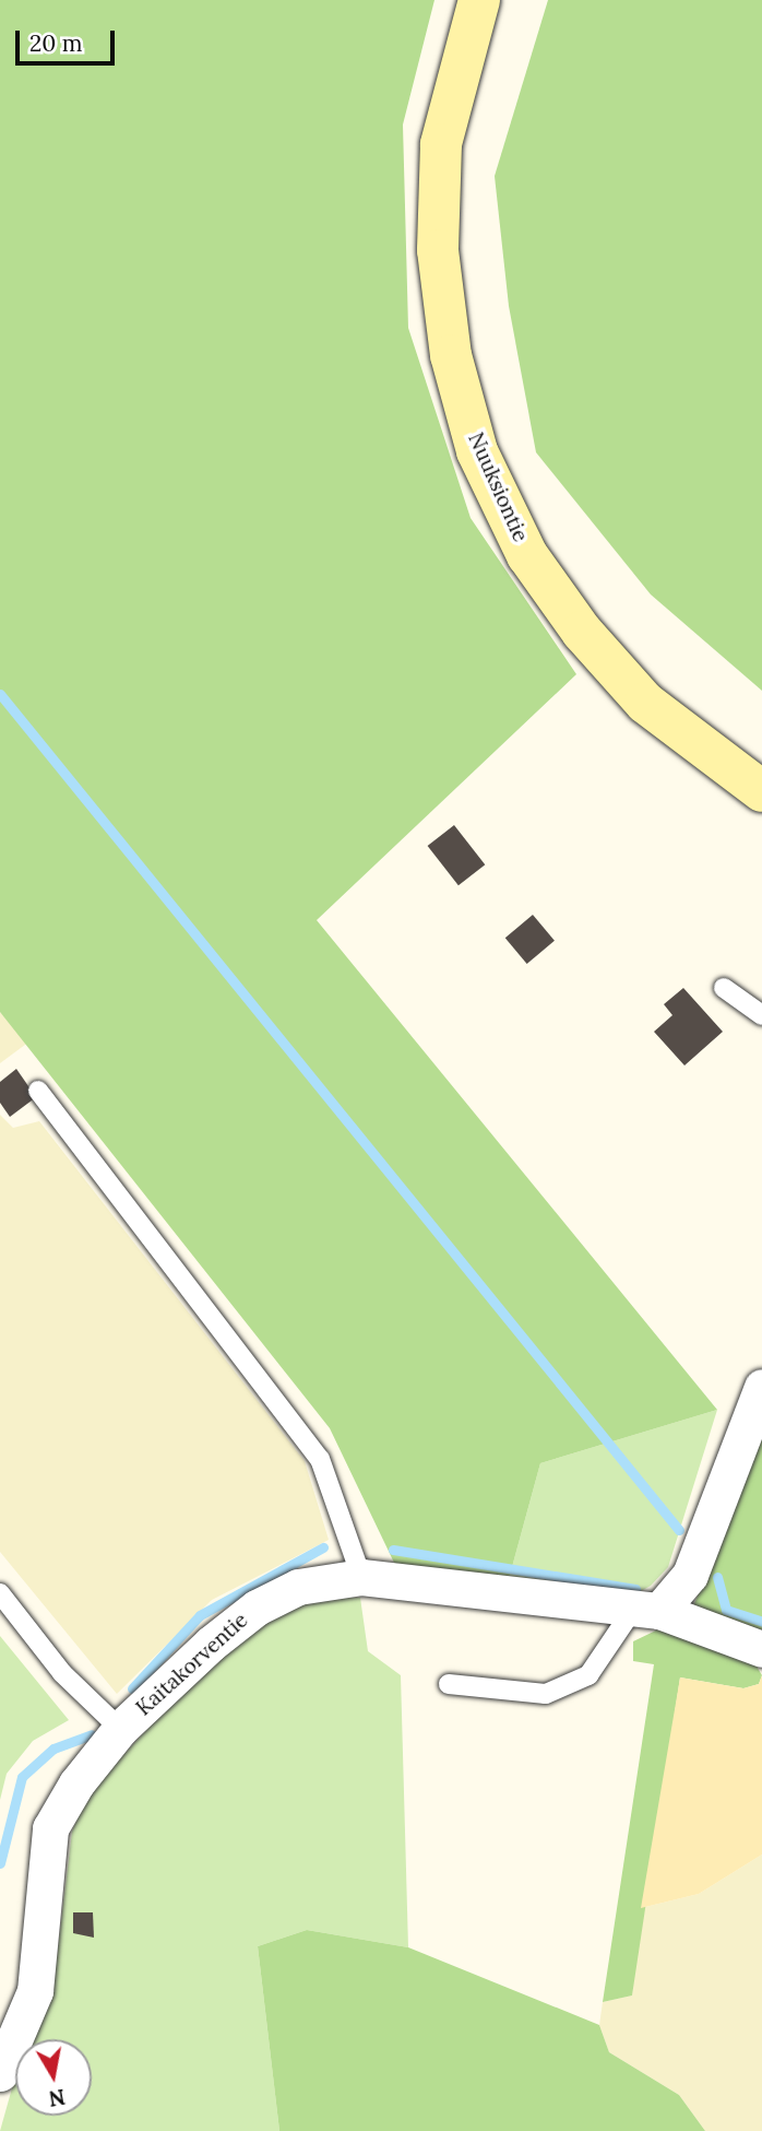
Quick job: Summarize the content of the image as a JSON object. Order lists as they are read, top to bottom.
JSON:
{
  "streets": {
    "street": ["Nuuksiontie", "Kaitakorventie"]
  },
  "scale_bar": "20 m",
  "north": "bottom"
}
